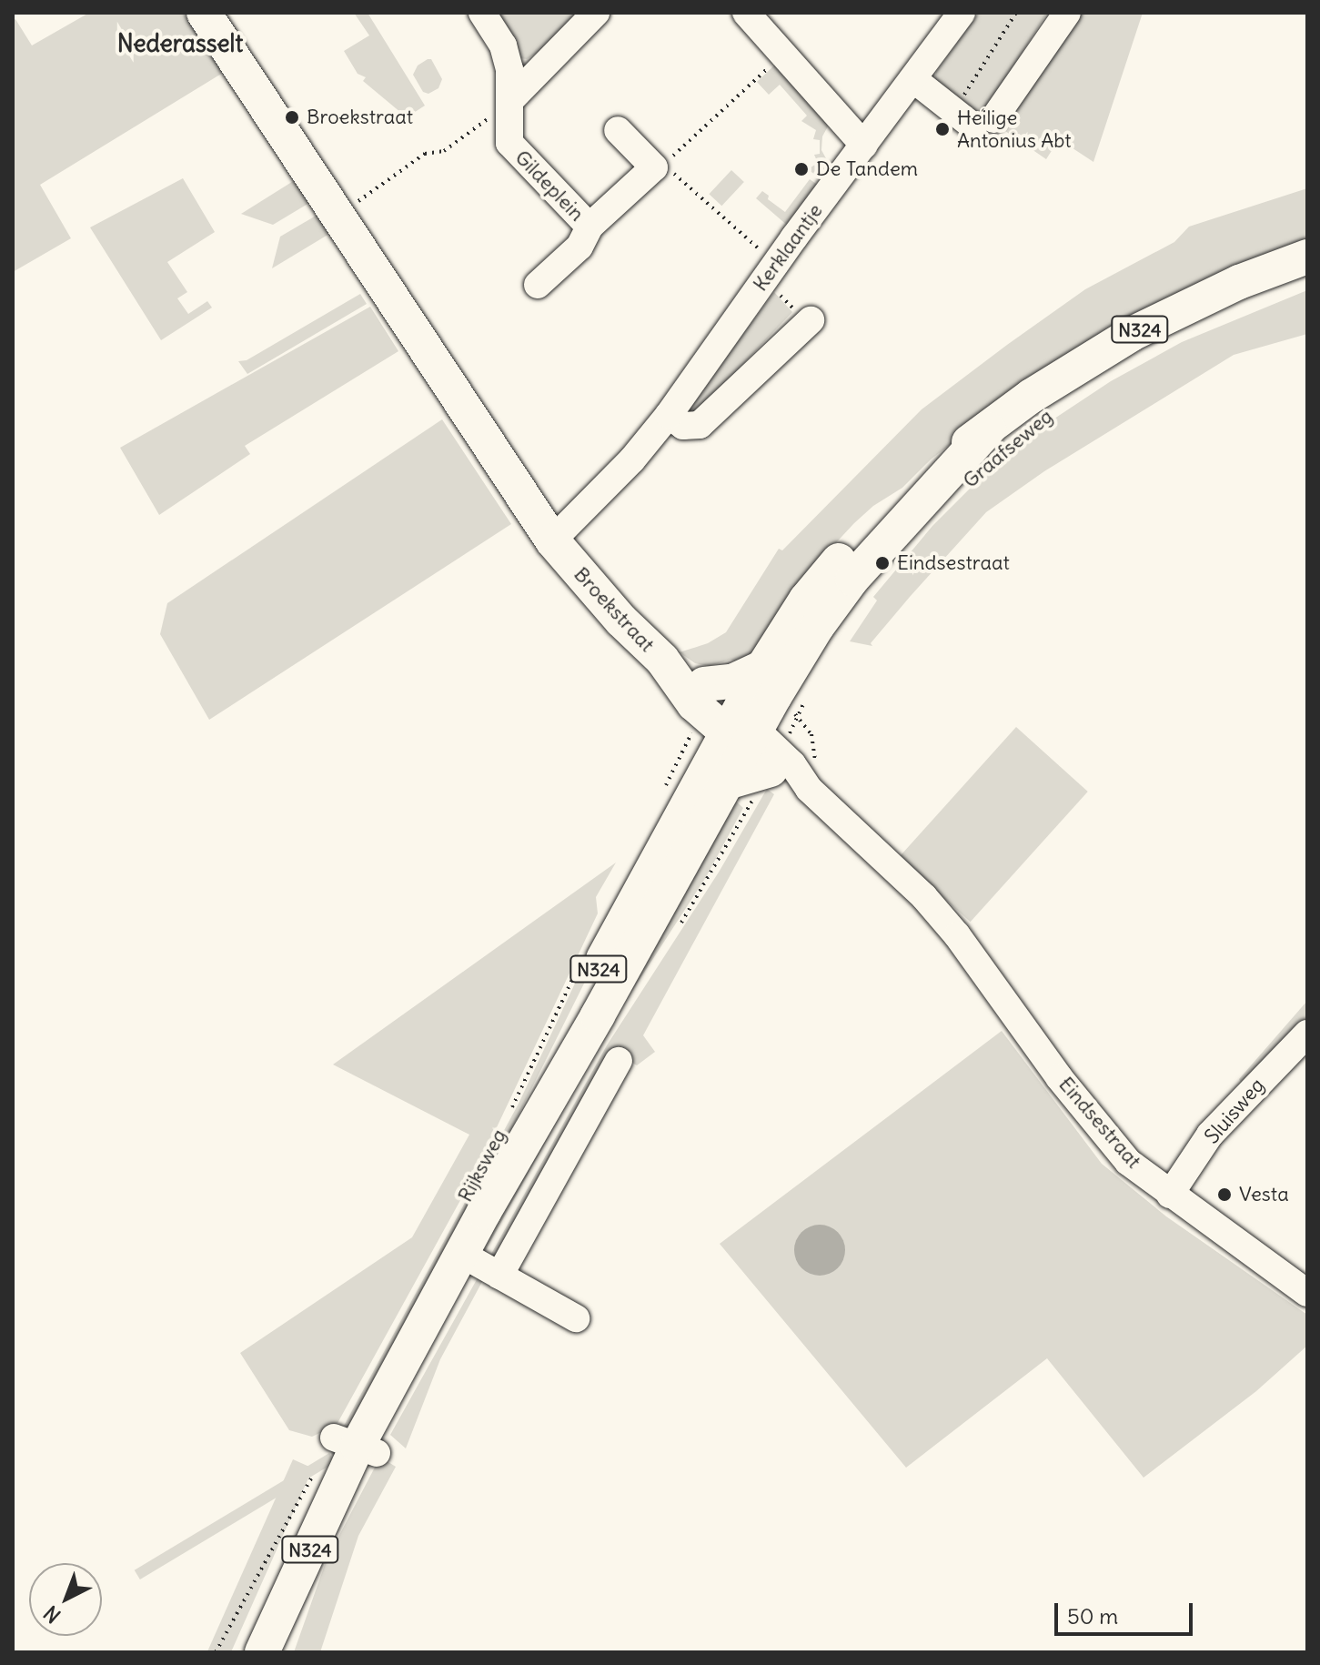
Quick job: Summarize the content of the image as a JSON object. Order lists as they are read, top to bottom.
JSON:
{
  "streets": {
    "main road": [
      "N324",
      "Graafseweg",
      "Broekstraat",
      "Rijksweg"
    ],
    "street": [
      "Gildeplein",
      "Kerklaantje",
      "Sluisweg",
      "Eindsestraat"
    ]
  },
  "crossings": [
    ["Kerklaantje", "Broekstraat"],
    ["Graafseweg", "Broekstraat"],
    ["Graafseweg", "Eindsestraat"],
    ["Graafseweg", "Rijksweg"],
    ["Broekstraat", "Eindsestraat"],
    ["Broekstraat", "Rijksweg"],
    ["Sluisweg", "Eindsestraat"],
    ["Eindsestraat", "Rijksweg"]
  ],
  "districts": ["Nederasselt"],
  "places": [
    "Broekstraat",
    "Heilige Antonius Abt",
    "De Tandem",
    "Eindsestraat",
    "Vesta"
  ],
  "scale_bar": "50 m",
  "north": "bottom left"
}
